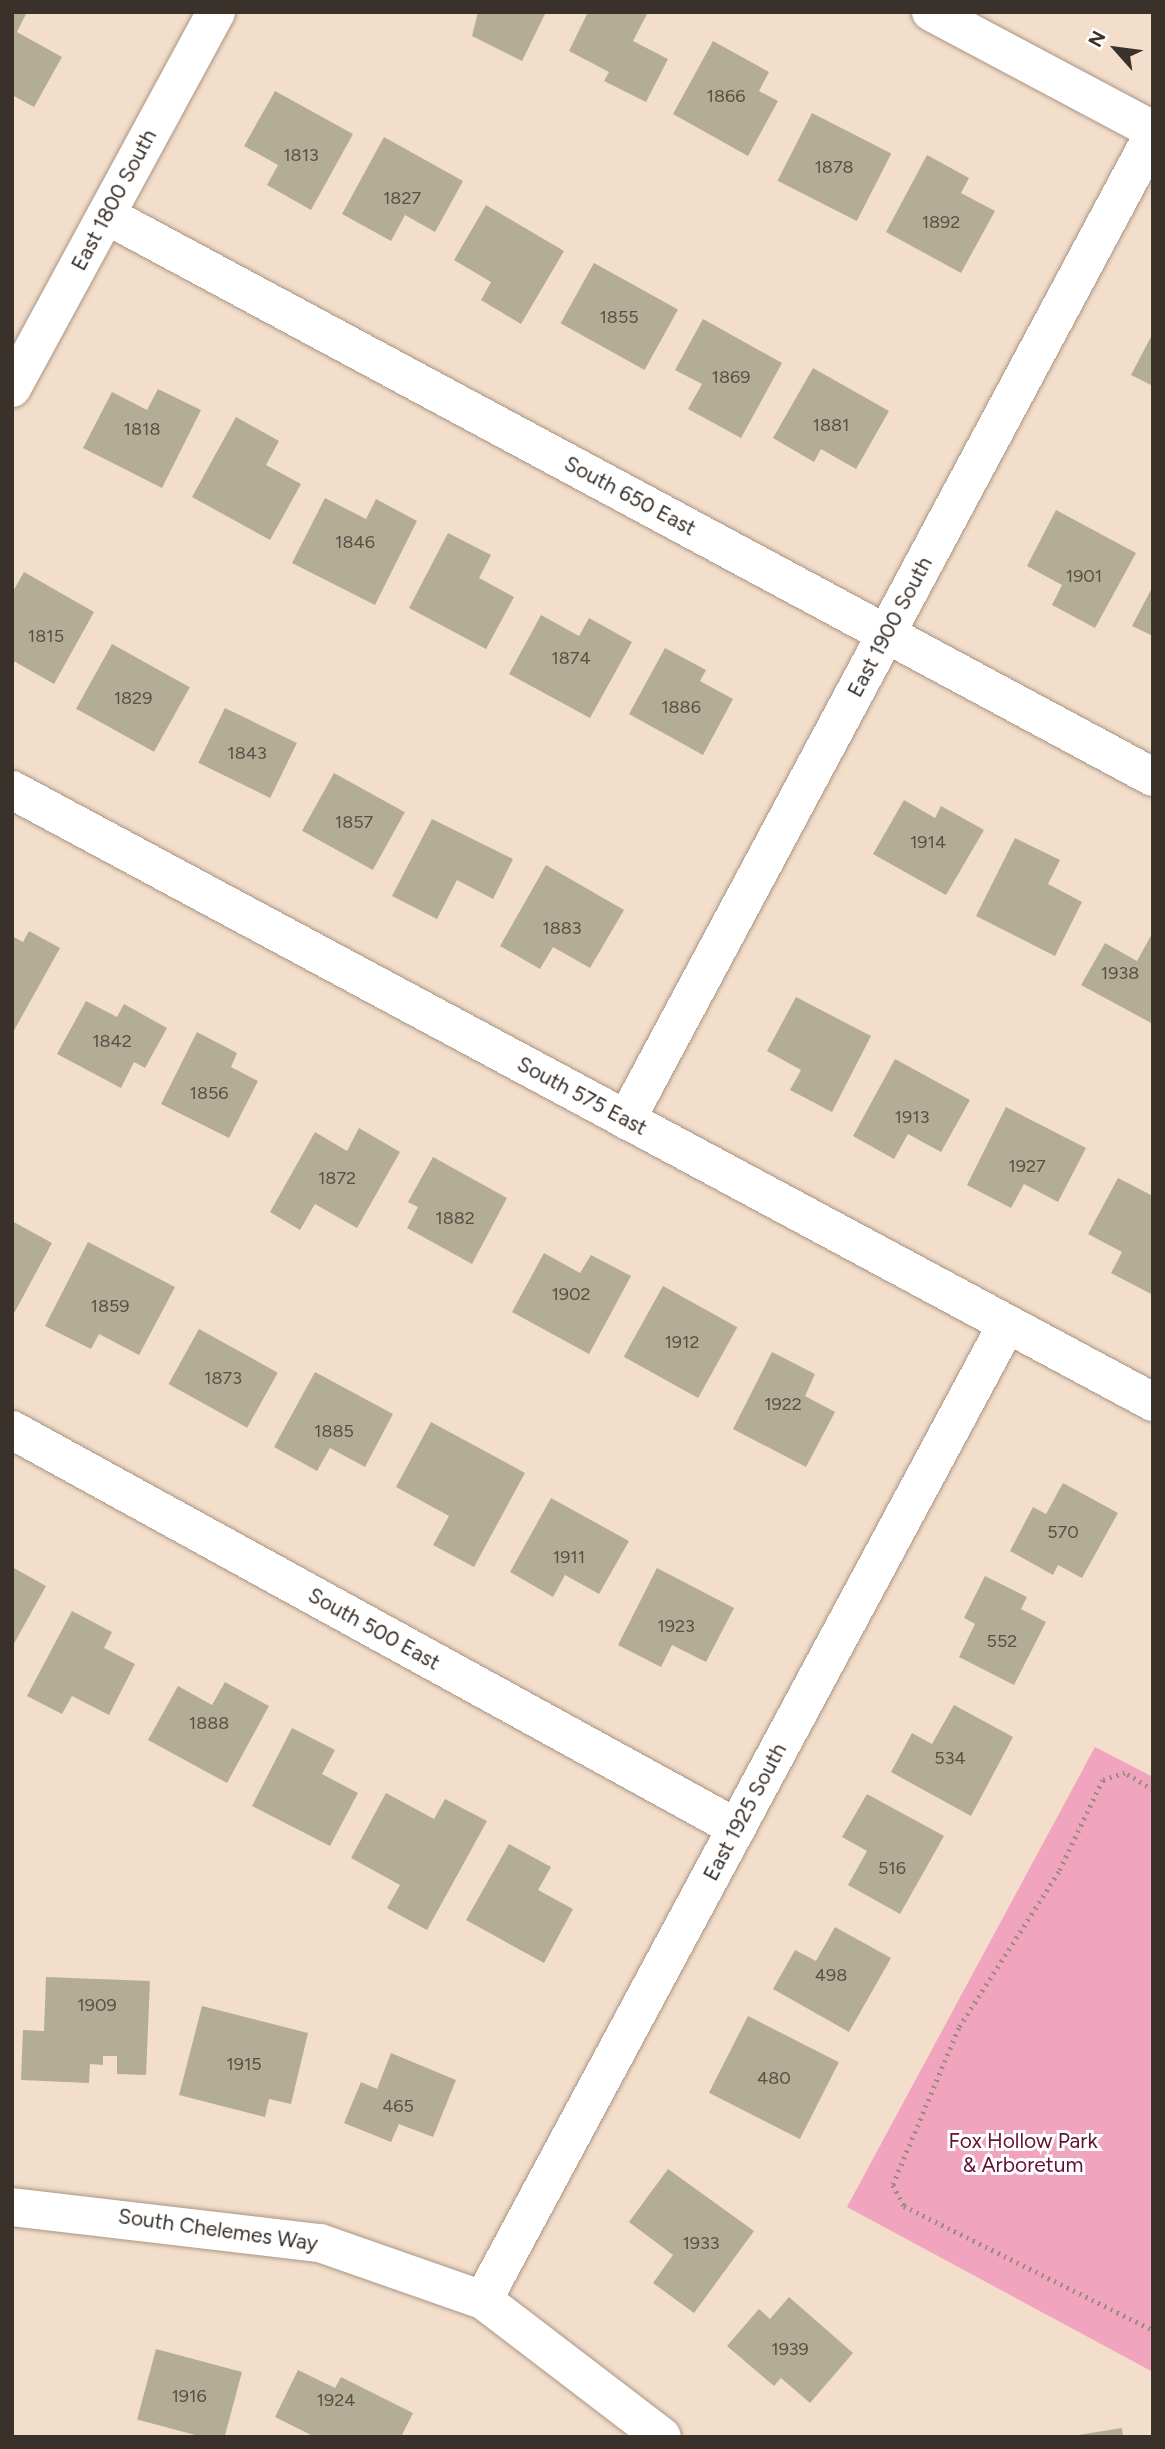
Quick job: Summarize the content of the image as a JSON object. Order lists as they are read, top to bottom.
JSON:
{
  "streets": {
    "street": [
      "East 1800 South",
      "South 650 East",
      "East 1900 South",
      "South 575 East",
      "South 500 East",
      "East 1925 South",
      "South Chelemes Way"
    ]
  },
  "crossings": [
    ["East 1800 South", "South 650 East"],
    ["South 650 East", "East 1900 South"],
    ["East 1900 South", "South 575 East"],
    ["South 575 East", "East 1925 South"],
    ["South 500 East", "East 1925 South"],
    ["East 1925 South", "South Chelemes Way"]
  ],
  "parks": ["Fox Hollow Park & Arboretum"],
  "house_numbers": [
    "1866",
    "1813",
    "1878",
    "1827",
    "1892",
    "1855",
    "1869",
    "1881",
    "1818",
    "1846",
    "1901",
    "1815",
    "1874",
    "1829",
    "1886",
    "1843",
    "1857",
    "1914",
    "1883",
    "1938",
    "1842",
    "1856",
    "1913",
    "1927",
    "1872",
    "1882",
    "1902",
    "1859",
    "1912",
    "1873",
    "1922",
    "1885",
    "570",
    "1911",
    "1923",
    "552",
    "1888",
    "534",
    "516",
    "498",
    "1909",
    "1915",
    "480",
    "465",
    "1933",
    "1939",
    "1916",
    "1924"
  ],
  "north": "top left"
}
